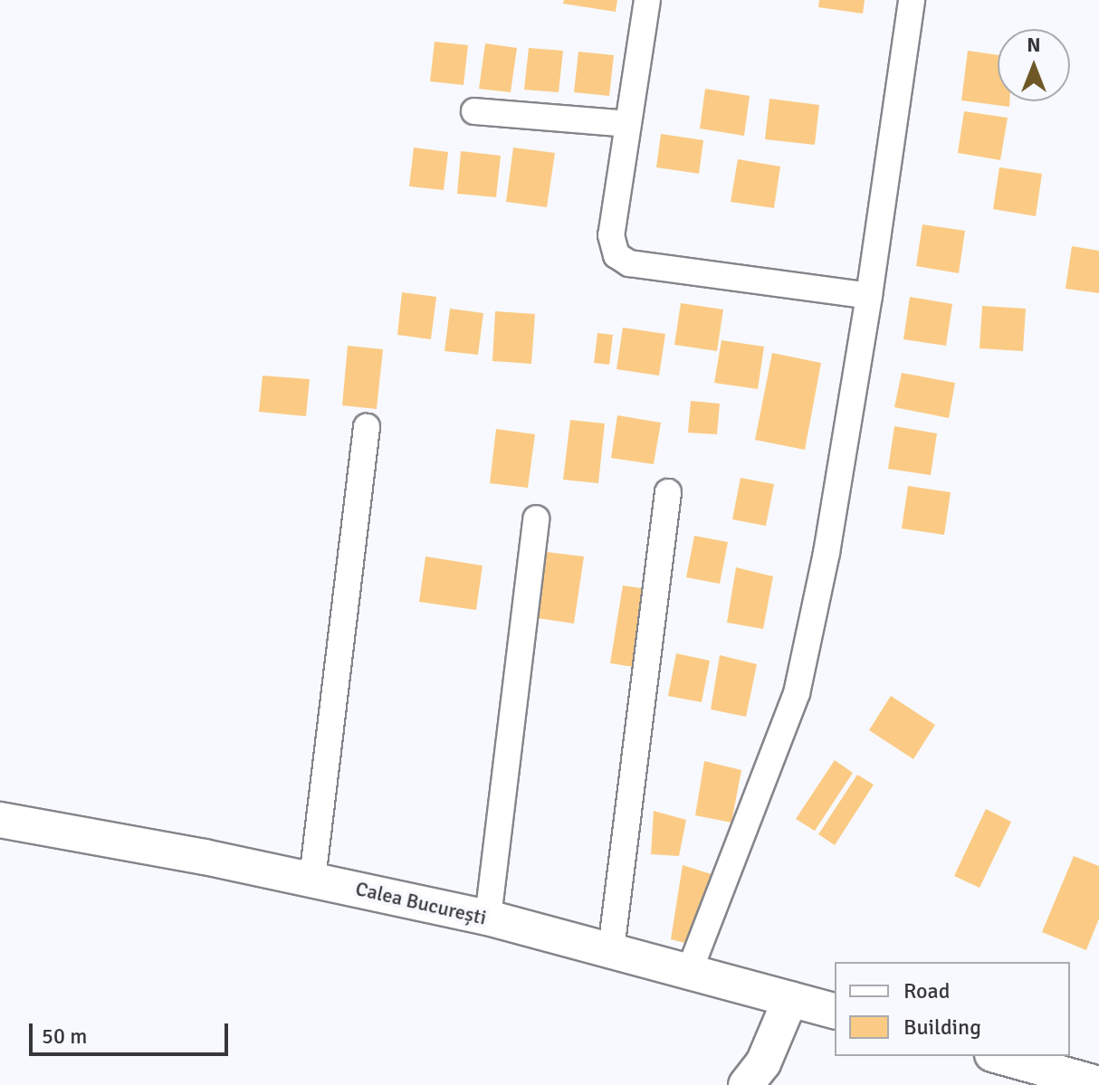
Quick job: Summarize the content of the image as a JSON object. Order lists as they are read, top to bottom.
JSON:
{
  "streets": {
    "main road": ["Calea București"]
  },
  "legend": ["Road", "Building"],
  "scale_bar": "50 m",
  "north": "top"
}
